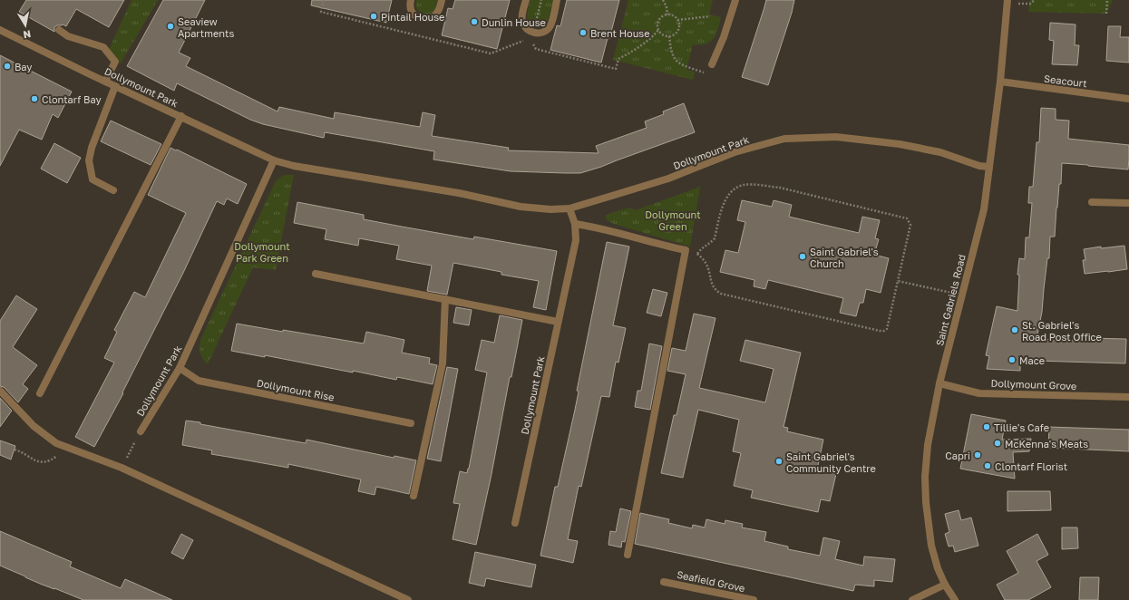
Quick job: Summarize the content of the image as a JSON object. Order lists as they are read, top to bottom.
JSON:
{
  "streets": {
    "street": [
      "Seacourt",
      "Dollymount Park",
      "Saint Gabriels Road",
      "Dollymount Grove",
      "Dollymount Rise",
      "Seafield Grove"
    ]
  },
  "crossings": [
    ["Seacourt", "Saint Gabriels Road"],
    ["Dollymount Park", "Saint Gabriels Road"],
    ["Dollymount Park", "Dollymount Rise"],
    ["Saint Gabriels Road", "Dollymount Grove"]
  ],
  "parks": ["Dollymount Green", "Dollymount Park Green"],
  "places": [
    "Pintail House",
    "Dunlin House",
    "Seaview Apartments",
    "Brent House",
    "Bay",
    "Clontarf Bay",
    "Saint Gabriel's Church",
    "St. Gabriel's Road Post Office",
    "Mace",
    "Tillie's Cafe",
    "McKenna's Meats",
    "Capri",
    "Saint Gabriel's Community Centre",
    "Clontarf Florist"
  ],
  "north": "bottom"
}
